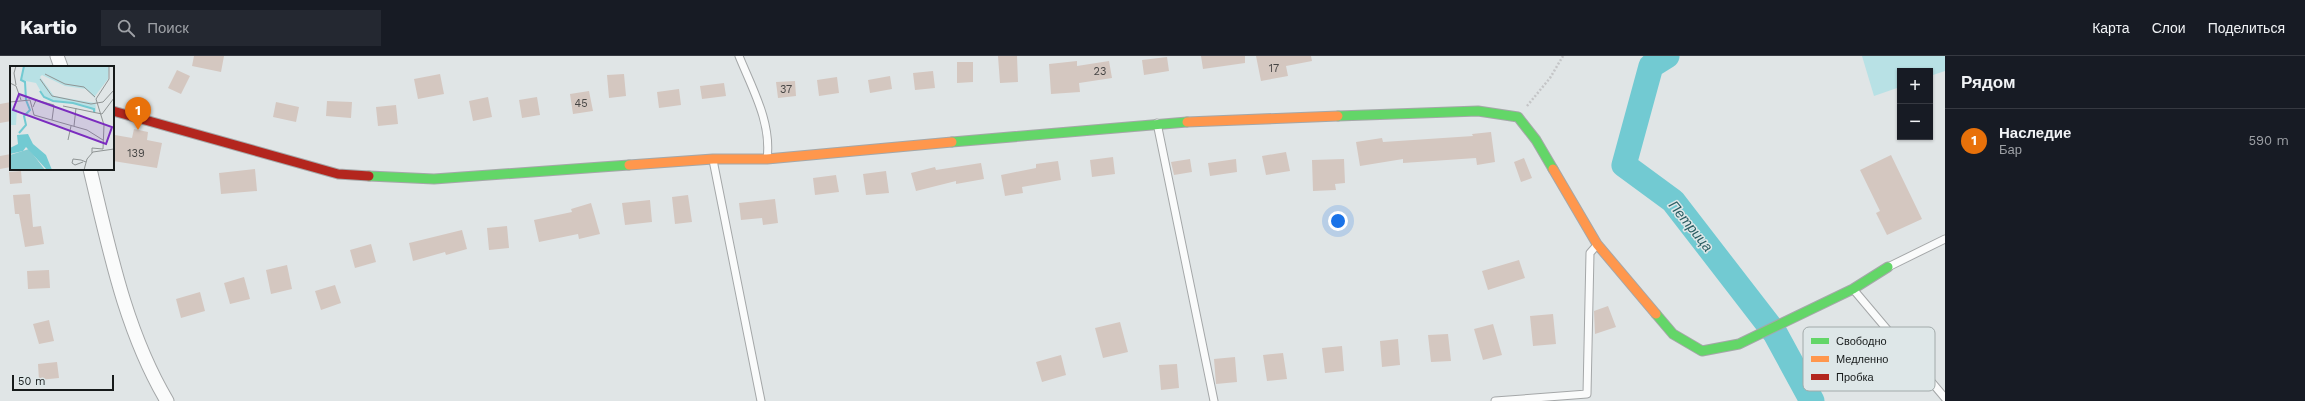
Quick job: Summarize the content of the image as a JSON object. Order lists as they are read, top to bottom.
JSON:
{
  "water": ["Петрица"],
  "house_numbers": [
    "17",
    "23",
    "37",
    "45",
    "139"
  ],
  "legend": ["Свободно", "Медленно", "Пробка"],
  "scale_bar": "50 m",
  "page": {
    "header": "Kartio",
    "search": "Поиск",
    "nav": ["Карта", "Слои", "Поделиться"],
    "heading": "Рядом",
    "map_buttons": ["+", "−"],
    "pins": "1",
    "list": [
      {
        "mark": "1",
        "name": "Наследие",
        "note": "Бар",
        "value": "590 m"
      }
    ],
    "scale": "50 m"
  }
}
